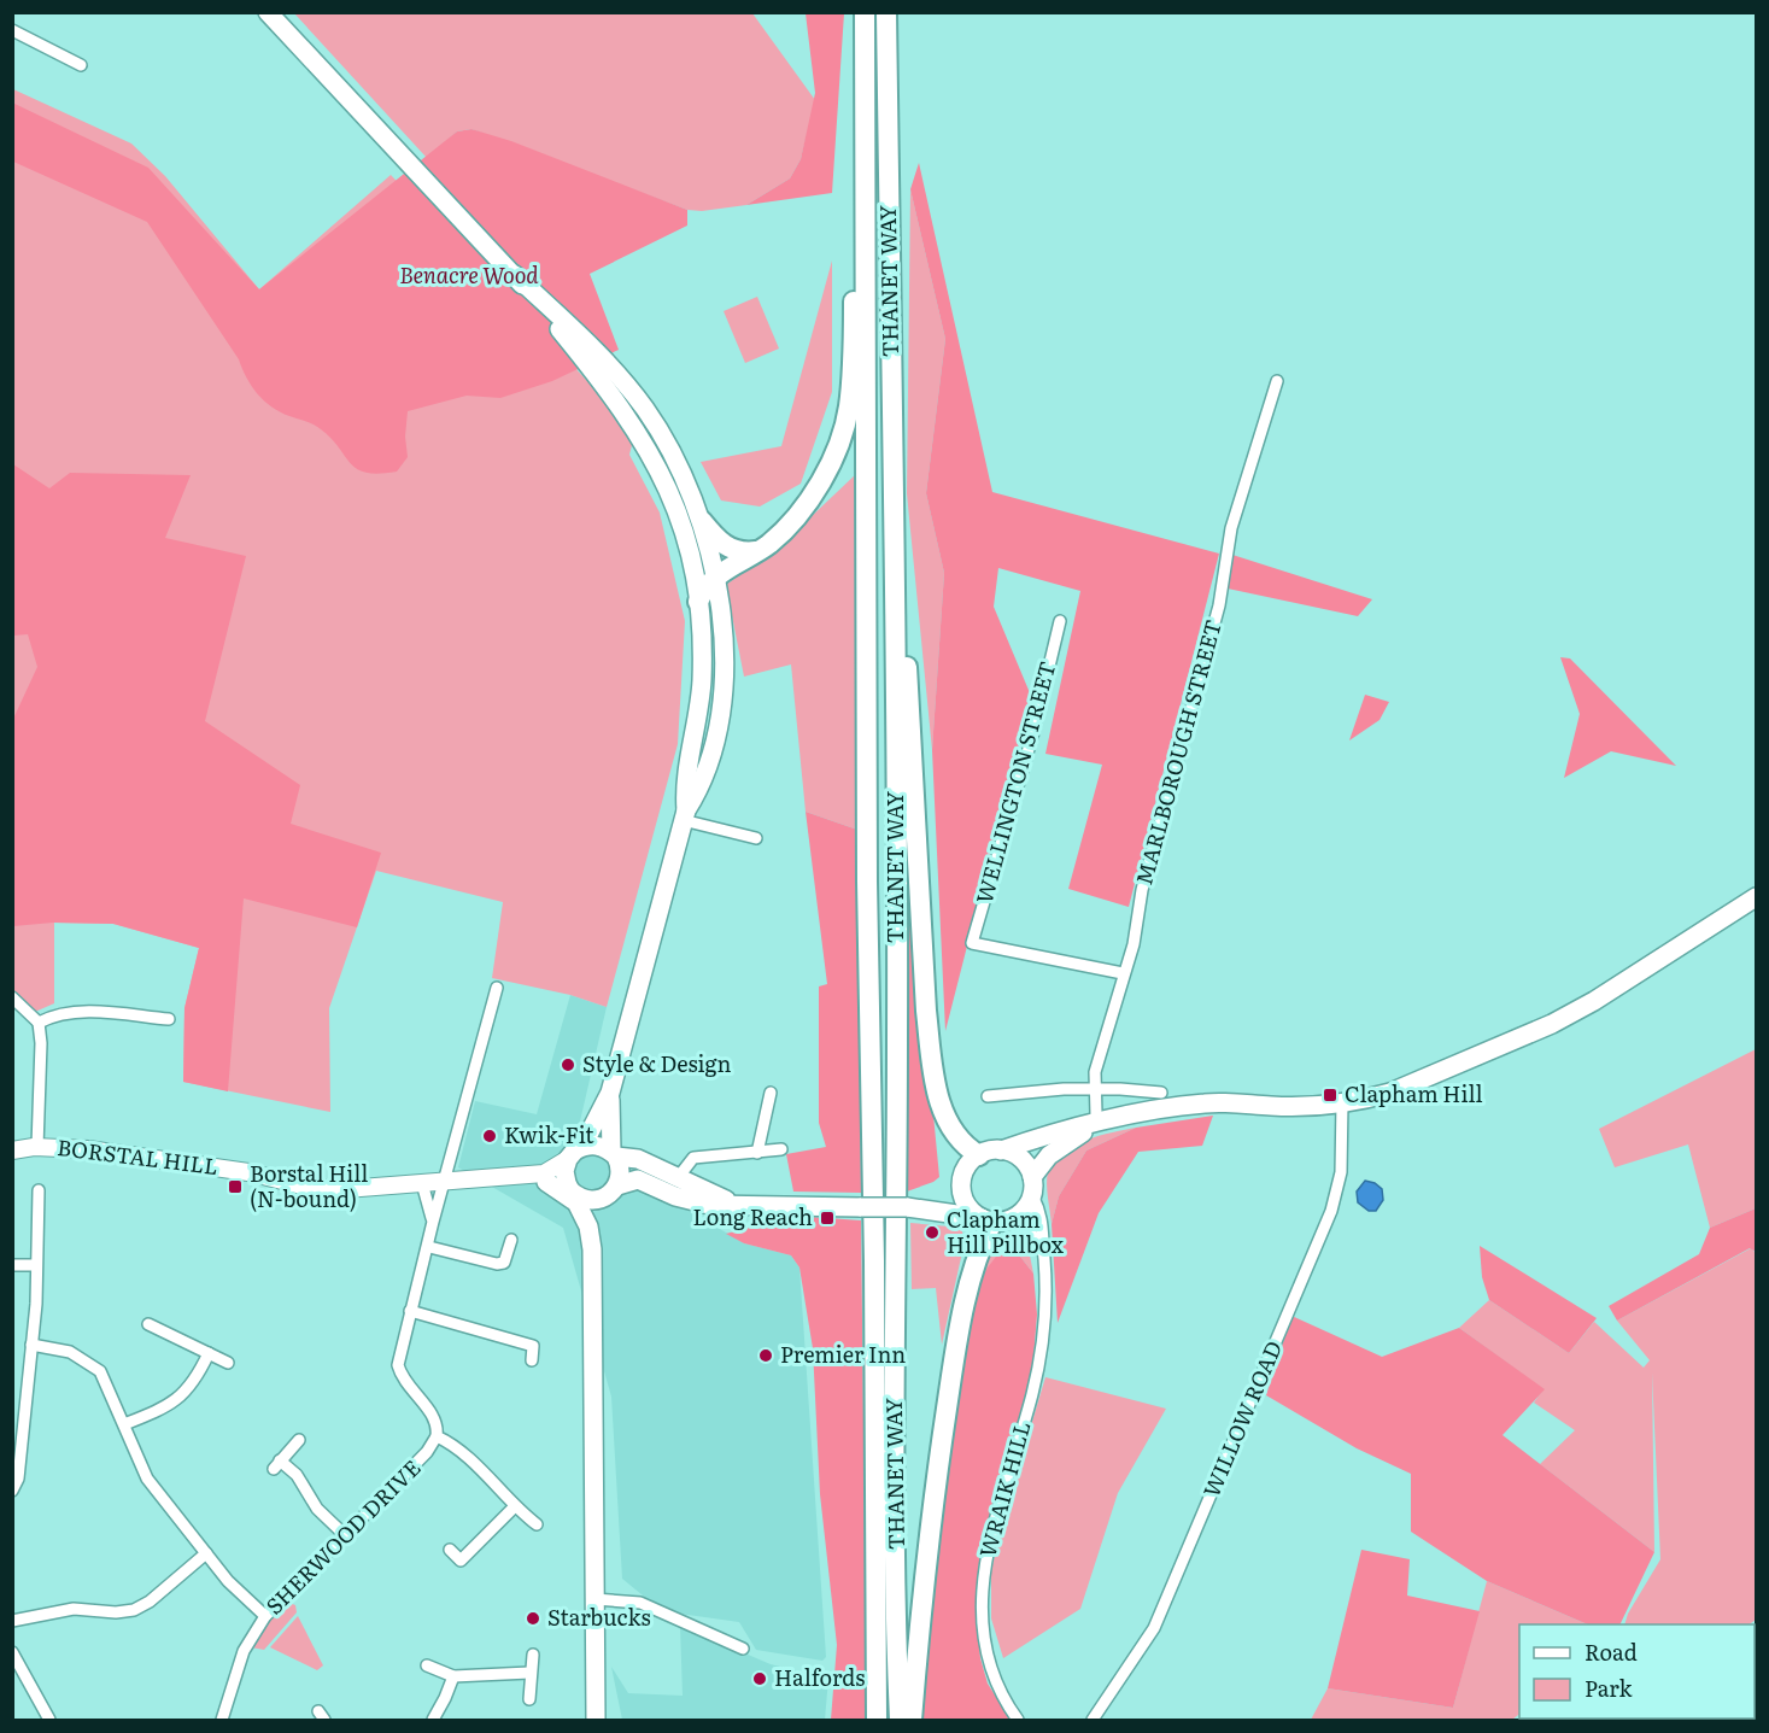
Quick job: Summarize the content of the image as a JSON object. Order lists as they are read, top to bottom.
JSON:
{
  "streets": {
    "highway": ["THANET WAY"],
    "main road": ["BORSTAL HILL"],
    "street": [
      "MARLBOROUGH STREET",
      "WELLINGTON STREET",
      "WILLOW ROAD",
      "WRAIK HILL",
      "SHERWOOD DRIVE"
    ]
  },
  "crossings": [
    ["MARLBOROUGH STREET", "WELLINGTON STREET"]
  ],
  "parks": ["Benacre Wood"],
  "places": {
    "other": [
      "Style & Design",
      "Kwik-Fit",
      "Clapham Hill Pillbox",
      "Premier Inn",
      "Starbucks",
      "Halfords"
    ],
    "transit": ["Clapham Hill", "Borstal Hill (N-bound)", "Long Reach"]
  },
  "legend": ["Road", "Park"]
}
